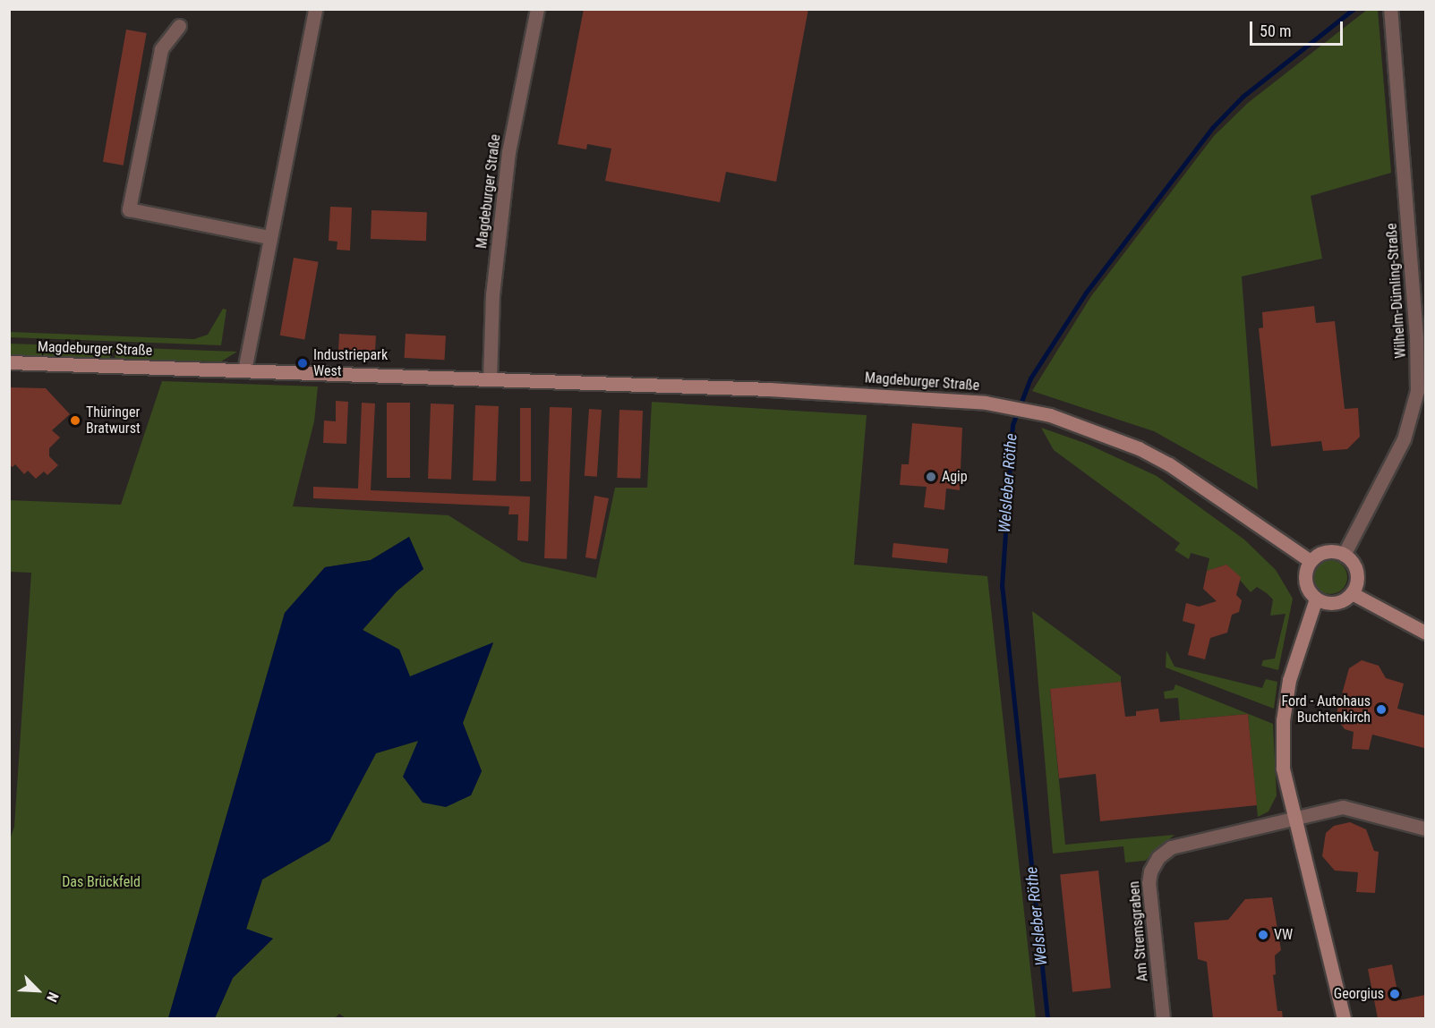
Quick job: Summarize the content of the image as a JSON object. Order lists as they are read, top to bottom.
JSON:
{
  "streets": {
    "main road": ["Magdeburger Straße"],
    "street": ["Wilhelm-Dümling-Straße", "Am Stremsgraben"]
  },
  "crossings": [
    ["Magdeburger Straße", "Wilhelm-Dümling-Straße"]
  ],
  "water": ["Welsleber Röthe"],
  "parks": ["Das Brückfeld"],
  "places": [
    "Industriepark West",
    "Thüringer Bratwurst",
    "Agip",
    "Ford - Autohaus Buchtenkirch",
    "VW",
    "Georgius"
  ],
  "scale_bar": "50 m",
  "north": "bottom right"
}
